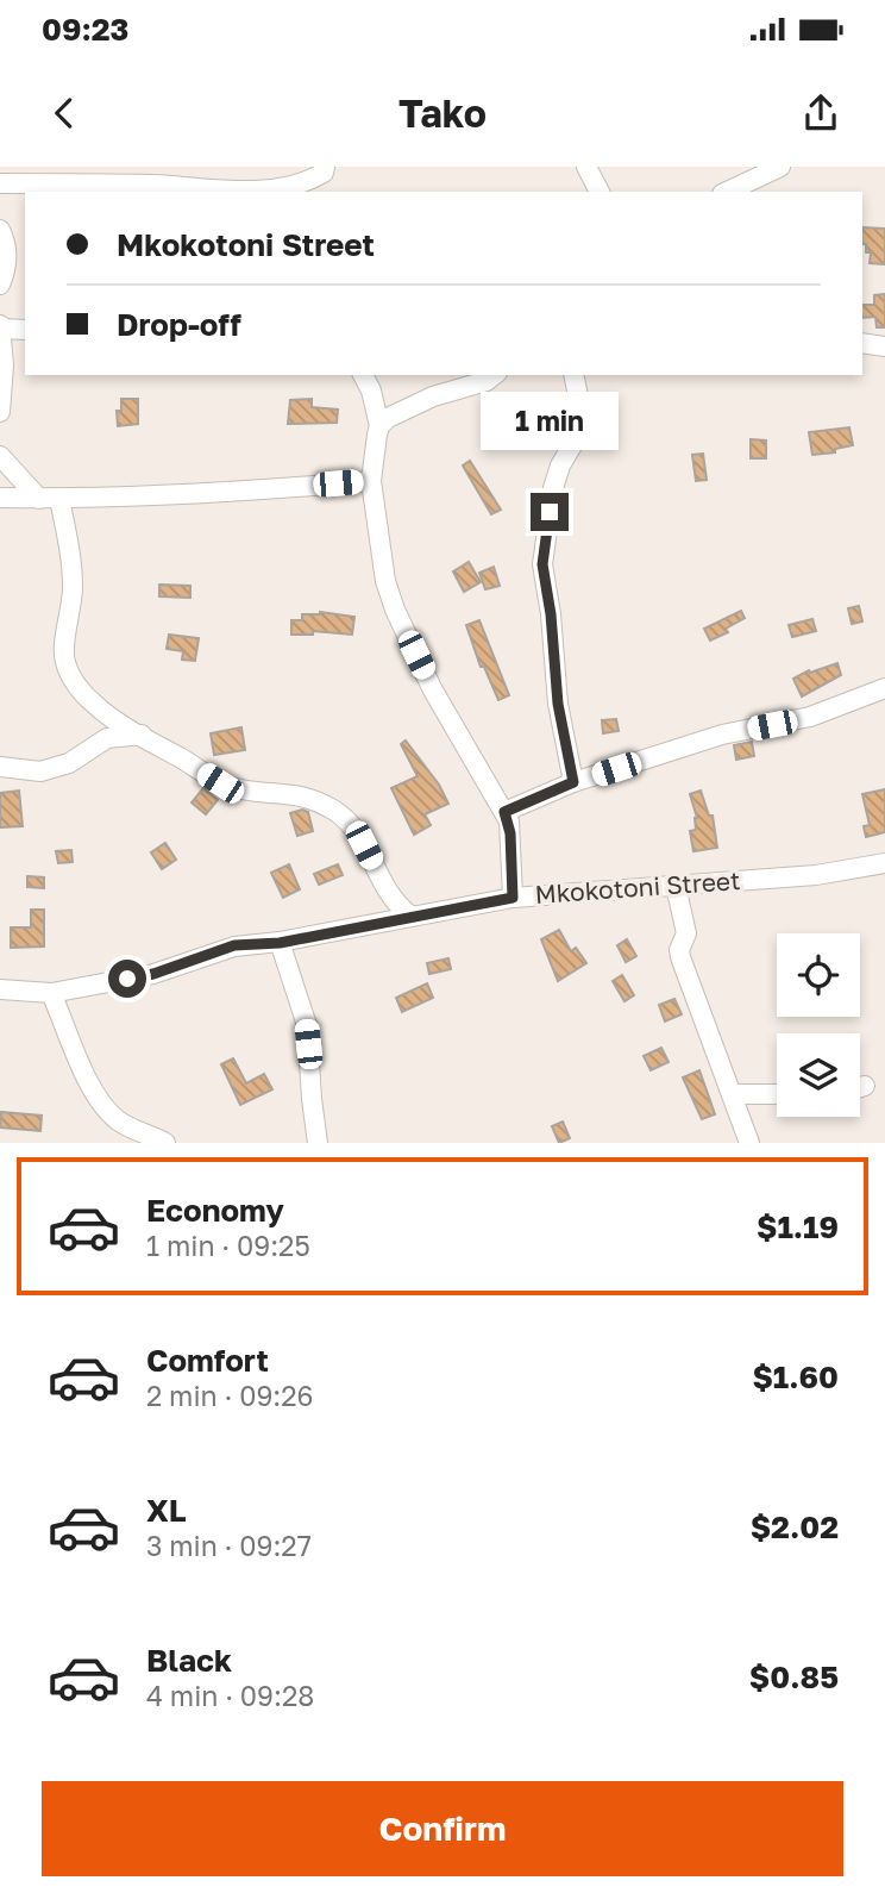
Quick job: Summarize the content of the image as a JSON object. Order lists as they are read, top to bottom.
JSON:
{
  "streets": {
    "street": ["Mkokotoni Street"]
  },
  "page": {
    "status": "09:23",
    "header": "Tako",
    "banner": ["Mkokotoni Street", "Drop-off"],
    "bubble": "1 min",
    "list": [
      {
        "name": "Economy",
        "note": "1 min · 09:25",
        "value": "$1.19"
      },
      {
        "name": "Comfort",
        "note": "2 min · 09:26",
        "value": "$1.60"
      },
      {
        "name": "XL",
        "note": "3 min · 09:27",
        "value": "$2.02"
      },
      {
        "name": "Black",
        "note": "4 min · 09:28",
        "value": "$0.85"
      }
    ],
    "buttons": "Confirm"
  }
}
